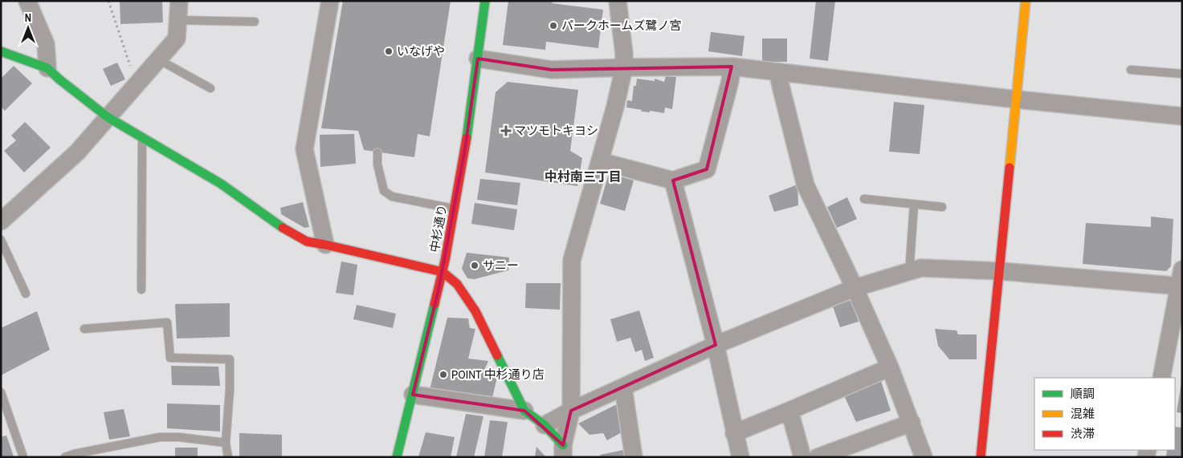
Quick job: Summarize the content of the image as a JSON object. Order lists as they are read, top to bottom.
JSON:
{
  "streets": {
    "street": ["中杉通り"]
  },
  "districts": ["中村南三丁目"],
  "places": {
    "other": [
      "パークホームズ鷺ノ宮",
      "いなげや",
      "サニー",
      "POINT 中杉通り店"
    ],
    "health": ["マツモトキヨシ"]
  },
  "legend": ["順調", "混雑", "渋滞"],
  "north": "top"
}
